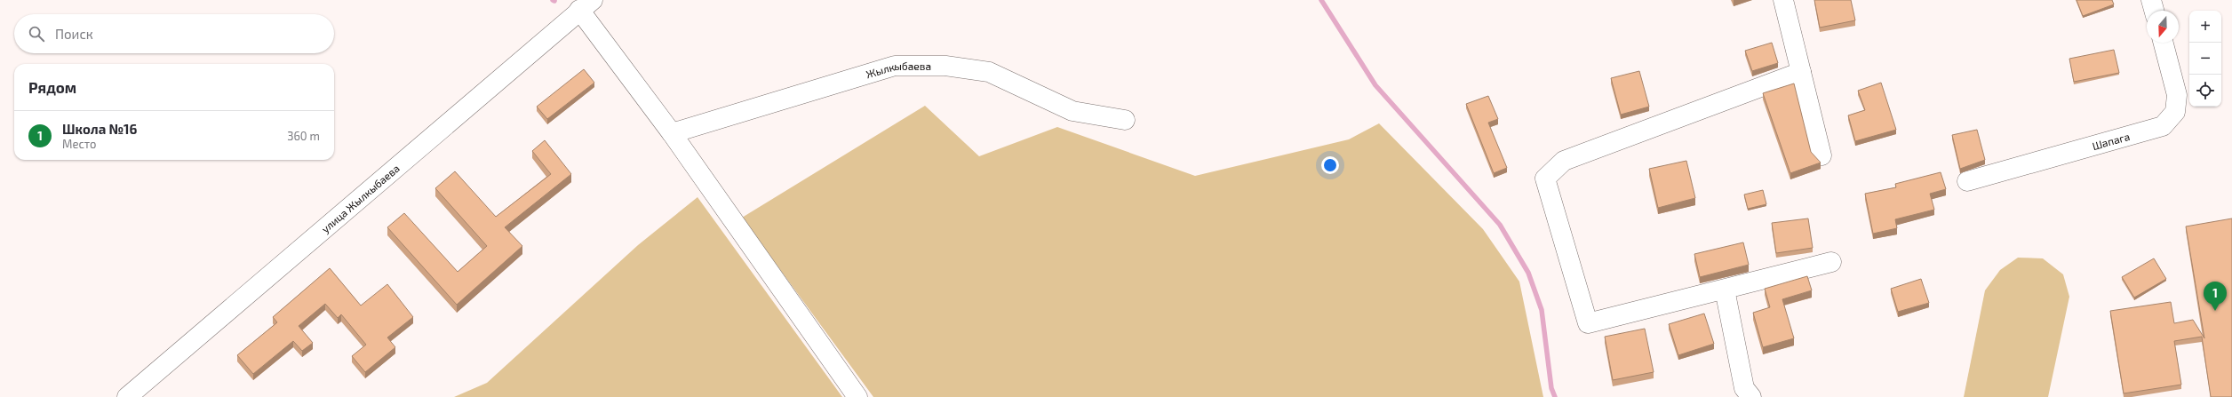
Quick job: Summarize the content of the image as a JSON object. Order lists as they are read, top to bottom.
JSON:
{
  "streets": {
    "street": ["Жылкыбаева", "Шапага", "улица Жылкыбаева"]
  },
  "north": "bottom",
  "page": {
    "map_buttons": ["+", "−"],
    "search": "Поиск",
    "heading": "Рядом",
    "list": [
      {
        "mark": "1",
        "name": "Школа №16",
        "note": "Место",
        "value": "360 m"
      }
    ],
    "pins": "1"
  }
}
